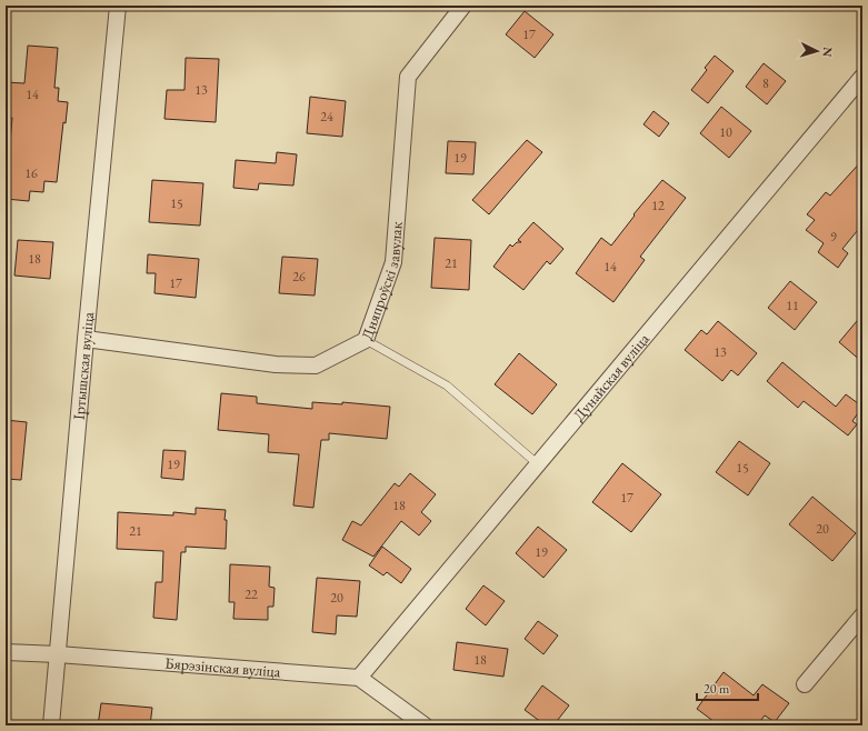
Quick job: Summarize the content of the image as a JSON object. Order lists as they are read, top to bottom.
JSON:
{
  "streets": {
    "street": [
      "Дняпроўскі завулак",
      "Іртышская вуліца",
      "Дунайская вуліца",
      "Бярэзінская вуліца"
    ]
  },
  "crossings": [
    ["Дняпроўскі завулак", "Іртышская вуліца"],
    ["Іртышская вуліца", "Бярэзінская вуліца"],
    ["Дунайская вуліца", "Бярэзінская вуліца"]
  ],
  "house_numbers": [
    "17",
    "8",
    "13",
    "14",
    "24",
    "10",
    "19",
    "16",
    "15",
    "12",
    "9",
    "18",
    "21",
    "14",
    "26",
    "17",
    "11",
    "13",
    "19",
    "15",
    "17",
    "18",
    "20",
    "21",
    "19",
    "22",
    "20",
    "18"
  ],
  "scale_bar": "20 m",
  "north": "right"
}
